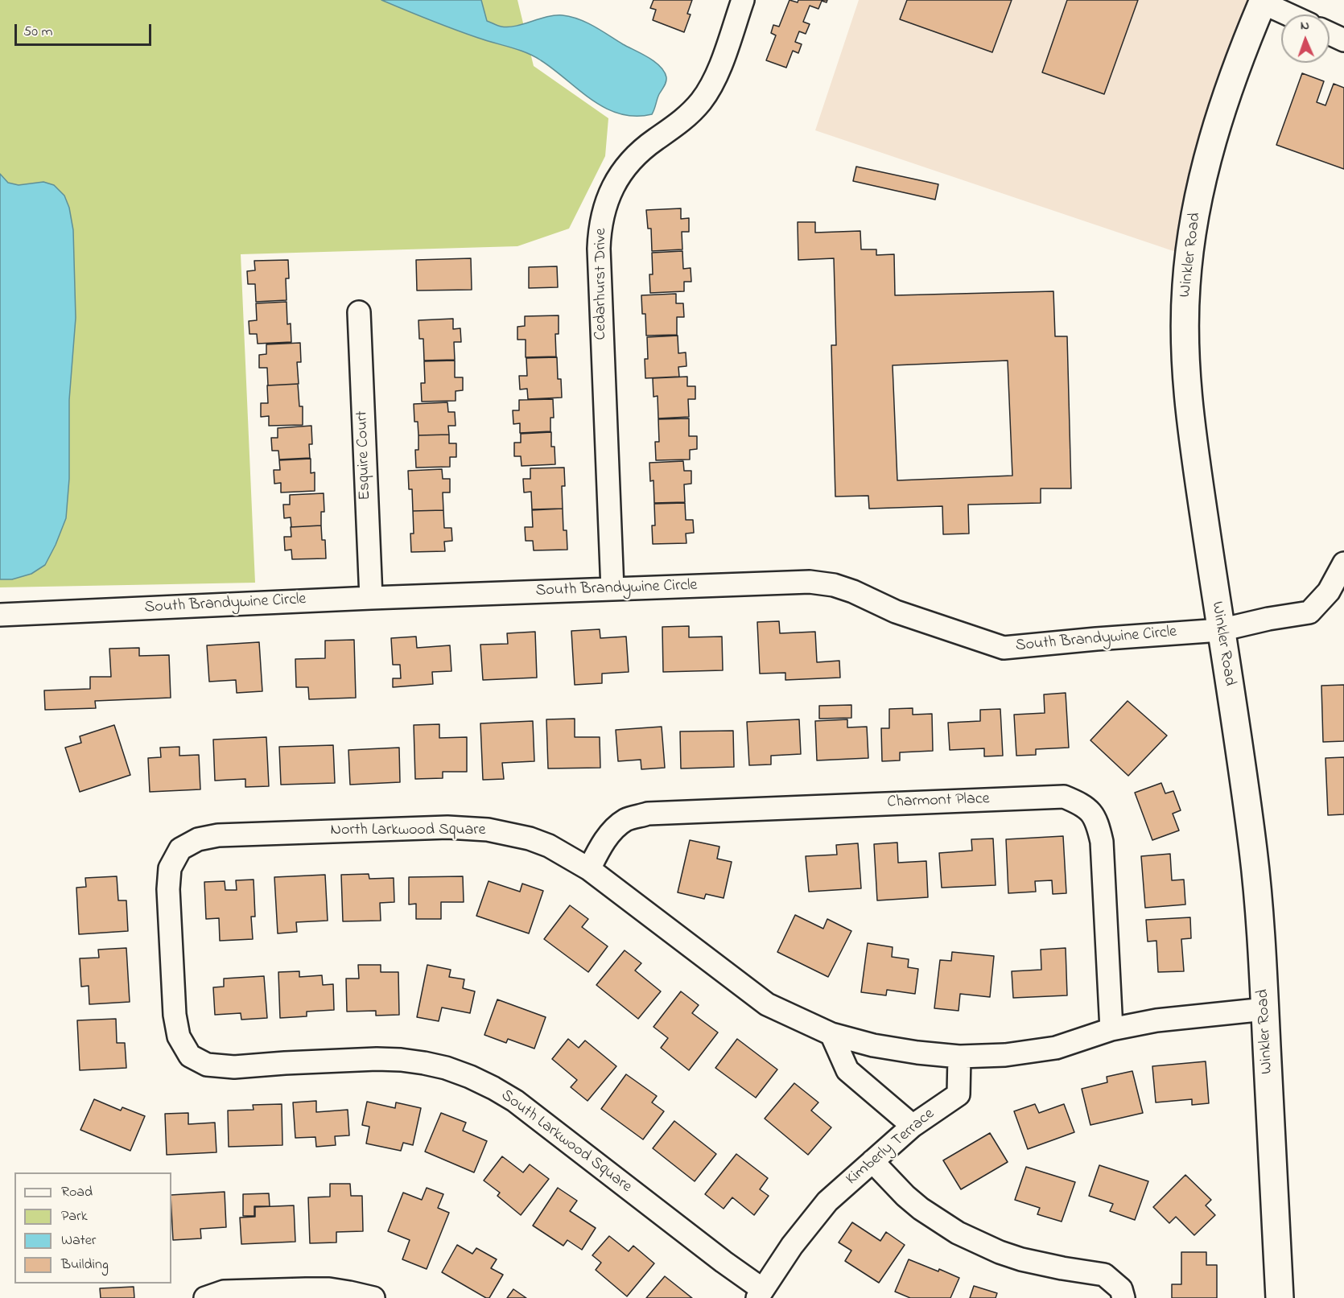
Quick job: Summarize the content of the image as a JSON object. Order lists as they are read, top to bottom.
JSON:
{
  "streets": {
    "street": [
      "Winkler Road",
      "Cedarhurst Drive",
      "Esquire Court",
      "South Brandywine Circle",
      "Charmont Place",
      "North Larkwood Square",
      "South Larkwood Square",
      "Kimberly Terrace"
    ]
  },
  "crossings": [
    ["Winkler Road", "South Brandywine Circle"],
    ["Cedarhurst Drive", "South Brandywine Circle"],
    ["Esquire Court", "South Brandywine Circle"],
    ["Charmont Place", "North Larkwood Square"],
    ["North Larkwood Square", "South Larkwood Square"],
    ["North Larkwood Square", "Kimberly Terrace"],
    ["South Larkwood Square", "Kimberly Terrace"]
  ],
  "legend": [
    "Road",
    "Park",
    "Water",
    "Building"
  ],
  "scale_bar": "50 m",
  "north": "top"
}
